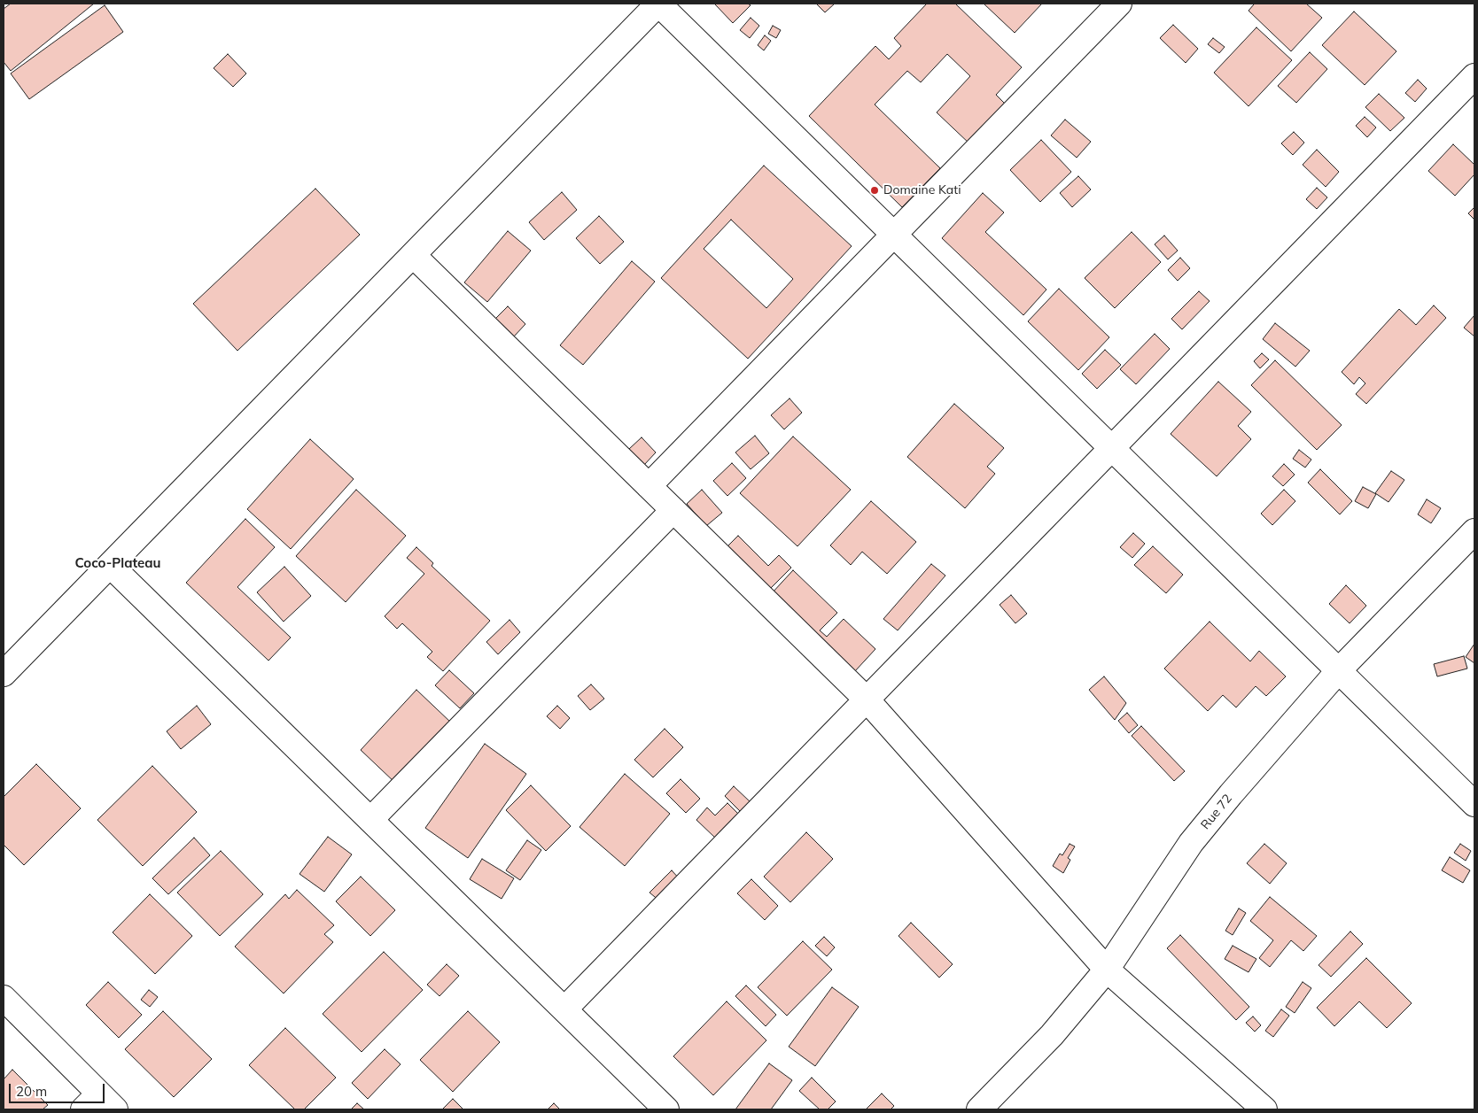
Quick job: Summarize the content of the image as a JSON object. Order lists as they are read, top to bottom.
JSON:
{
  "streets": {
    "street": ["Rue 72"]
  },
  "districts": ["Coco-Plateau"],
  "places": ["Domaine Kati"],
  "scale_bar": "20 m"
}
